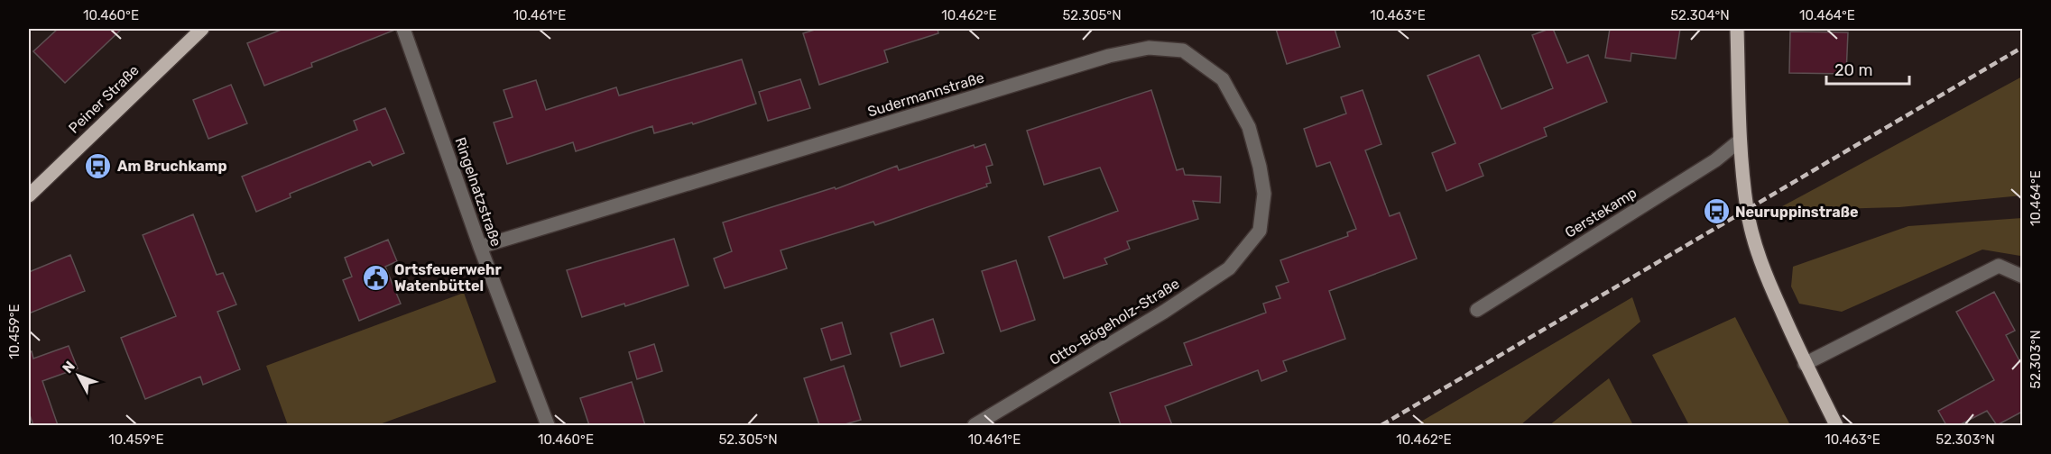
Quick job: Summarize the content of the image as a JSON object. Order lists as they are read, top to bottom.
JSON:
{
  "streets": {
    "main road": ["Peiner Straße"],
    "street": [
      "Sudermannstraße",
      "Ringelnatzstraße",
      "Gerstekamp",
      "Otto-Bögeholz-Straße"
    ]
  },
  "crossings": [
    ["Sudermannstraße", "Ringelnatzstraße"],
    ["Sudermannstraße", "Otto-Bögeholz-Straße"]
  ],
  "places": {
    "bus stop": ["Am Bruchkamp", "Neuruppinstraße"],
    "public building": ["Ortsfeuerwehr Watenbüttel"]
  },
  "scale_bar": "20 m",
  "north": "top left",
  "coordinates": [
    "10.460°E",
    "10.461°E",
    "10.462°E",
    "52.305°N",
    "10.463°E",
    "52.304°N",
    "10.464°E",
    "10.459°E",
    "52.303°N"
  ]
}
